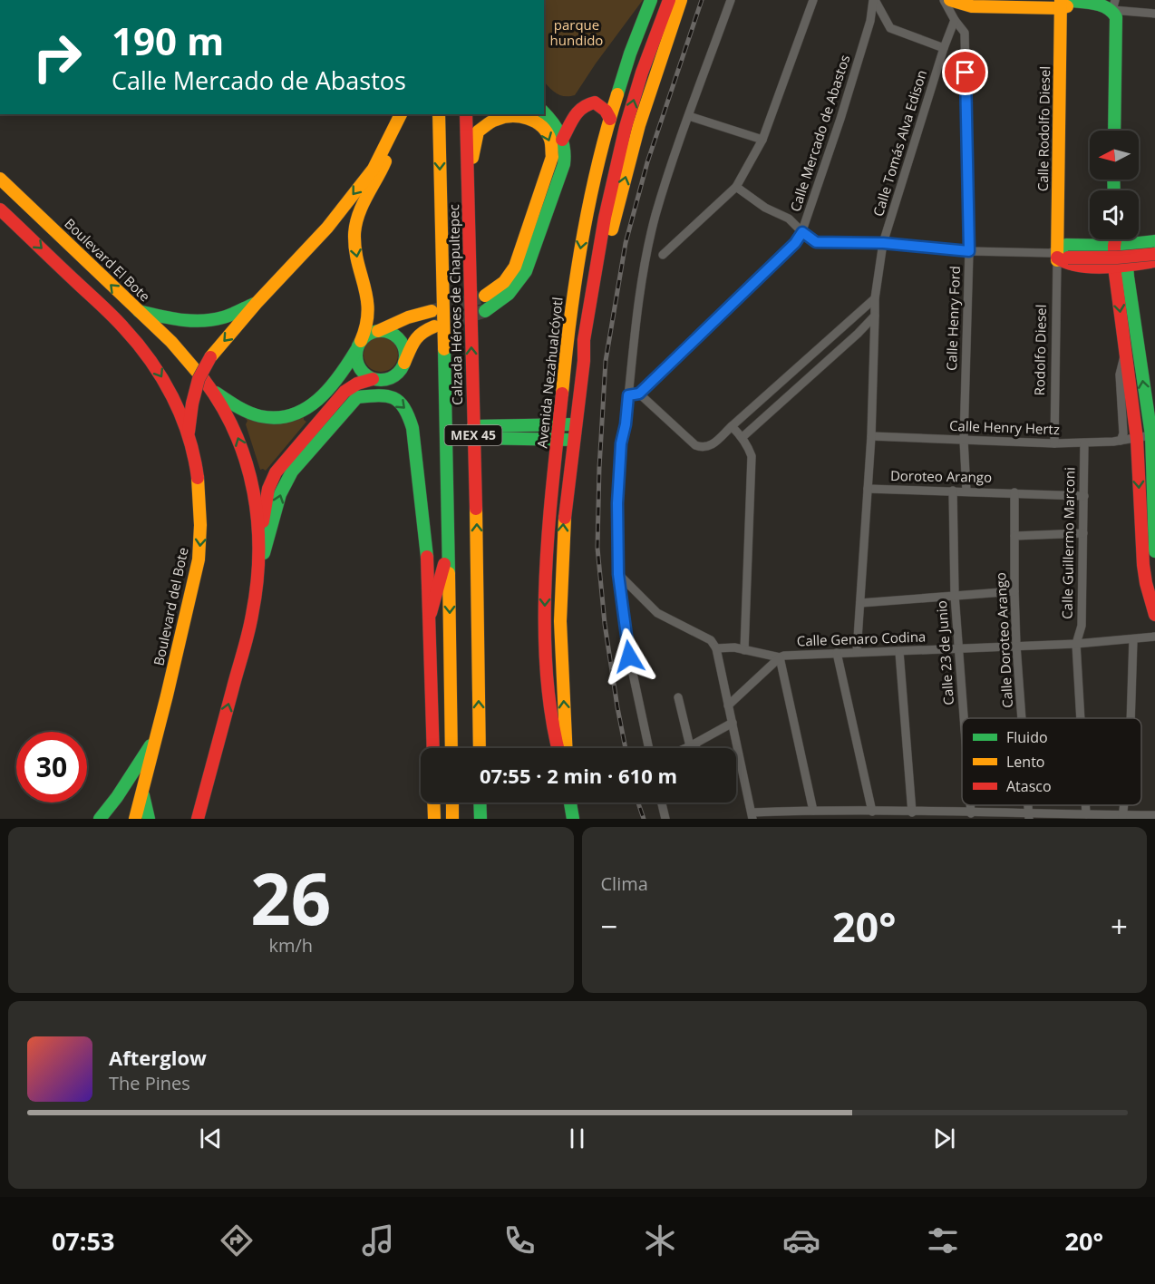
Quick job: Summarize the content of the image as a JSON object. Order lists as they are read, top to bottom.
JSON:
{
  "streets": {
    "main road": [
      "Calle Rodolfo Diesel",
      "Boulevard El Bote",
      "Calzada Héroes de Chapultepec",
      "Avenida Nezahualcóyotl",
      "MEX 45",
      "Boulevard del Bote"
    ],
    "street": [
      "Calle Mercado de Abastos",
      "Calle Tomás Alva Edison",
      "Calle Henry Ford",
      "Rodolfo Diesel",
      "Calle Henry Hertz",
      "Doroteo Arango",
      "Calle Guillermo Marconi",
      "Calle Genaro Codina",
      "Calle Doroteo Arango",
      "Calle 23 de Junio"
    ]
  },
  "crossings": [
    ["Calle Rodolfo Diesel", "Rodolfo Diesel"],
    ["Calle Tomás Alva Edison", "Calle Henry Ford"],
    ["Calle Tomás Alva Edison", "Calle Henry Hertz"],
    ["Calle Tomás Alva Edison", "Doroteo Arango"],
    ["Calle Tomás Alva Edison", "Calle Genaro Codina"],
    ["Calle Henry Ford", "Calle Henry Hertz"],
    ["Calle Henry Ford", "Doroteo Arango"],
    ["Rodolfo Diesel", "Calle Henry Hertz"],
    ["Calle Henry Hertz", "Calle Guillermo Marconi"],
    ["Doroteo Arango", "Calle Guillermo Marconi"],
    ["Doroteo Arango", "Calle Doroteo Arango"],
    ["Doroteo Arango", "Calle 23 de Junio"],
    ["Calle Guillermo Marconi", "Calle Genaro Codina"],
    ["Calle Genaro Codina", "Calle Doroteo Arango"],
    ["Calle Genaro Codina", "Calle 23 de Junio"]
  ],
  "one_way": ["Boulevard El Bote"],
  "parks": ["parque hundido"],
  "legend": ["Fluido", "Lento", "Atasco"],
  "north": "left",
  "page": {
    "turn": ["190 m", "Calle Mercado de Abastos"],
    "limit": "30",
    "trip": "07:55 · 2 min · 610 m",
    "tile": [
      ["26", "km/h"],
      "Clima"
    ],
    "heat": ["−", "20°", "+"],
    "song": ["Afterglow", "The Pines"],
    "tabs": ["07:53", "20°"]
  }
}
